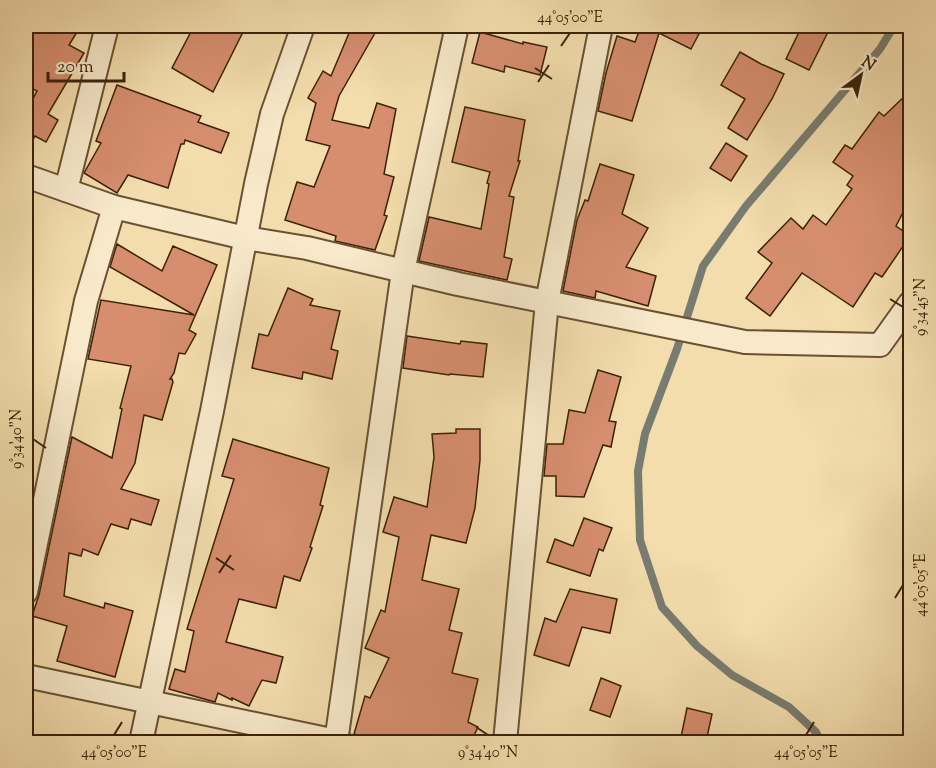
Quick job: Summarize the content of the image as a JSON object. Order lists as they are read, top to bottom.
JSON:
{
  "scale_bar": "20 m",
  "north": "top right",
  "coordinates": [
    "44°05'00\"E",
    "9°34'45\"N",
    "9°34'40\"N",
    "44°05'05\"E"
  ]
}
